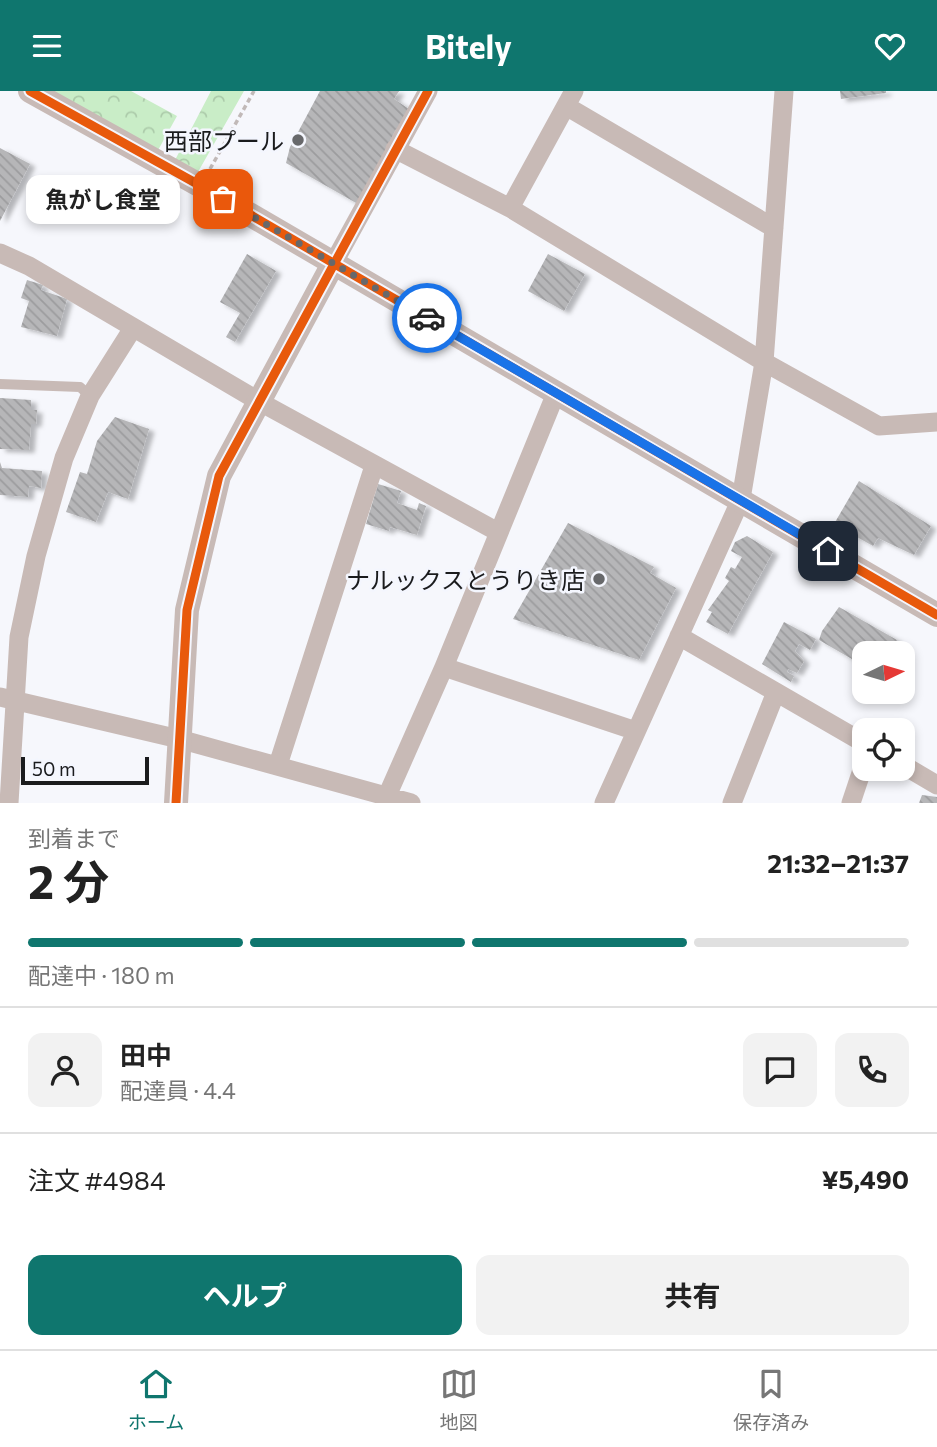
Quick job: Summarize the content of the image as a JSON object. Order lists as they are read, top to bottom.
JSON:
{
  "places": ["西部プール", "魚がし食堂", "ナルックスとうりき店"],
  "scale_bar": "50 m",
  "north": "right",
  "page": {
    "header": "Bitely",
    "bubble": "魚がし食堂",
    "scale": "50 m",
    "heading": ["2 分", "到着まで", "21:32–21:37"],
    "panel": [
      "田中",
      "配達員 · 4.4",
      "注文 #4984",
      "¥5,490"
    ],
    "bar": "配達中 · 180 m",
    "buttons": ["ヘルプ", "共有"],
    "tabs": ["ホーム", "地図", "保存済み"]
  }
}
